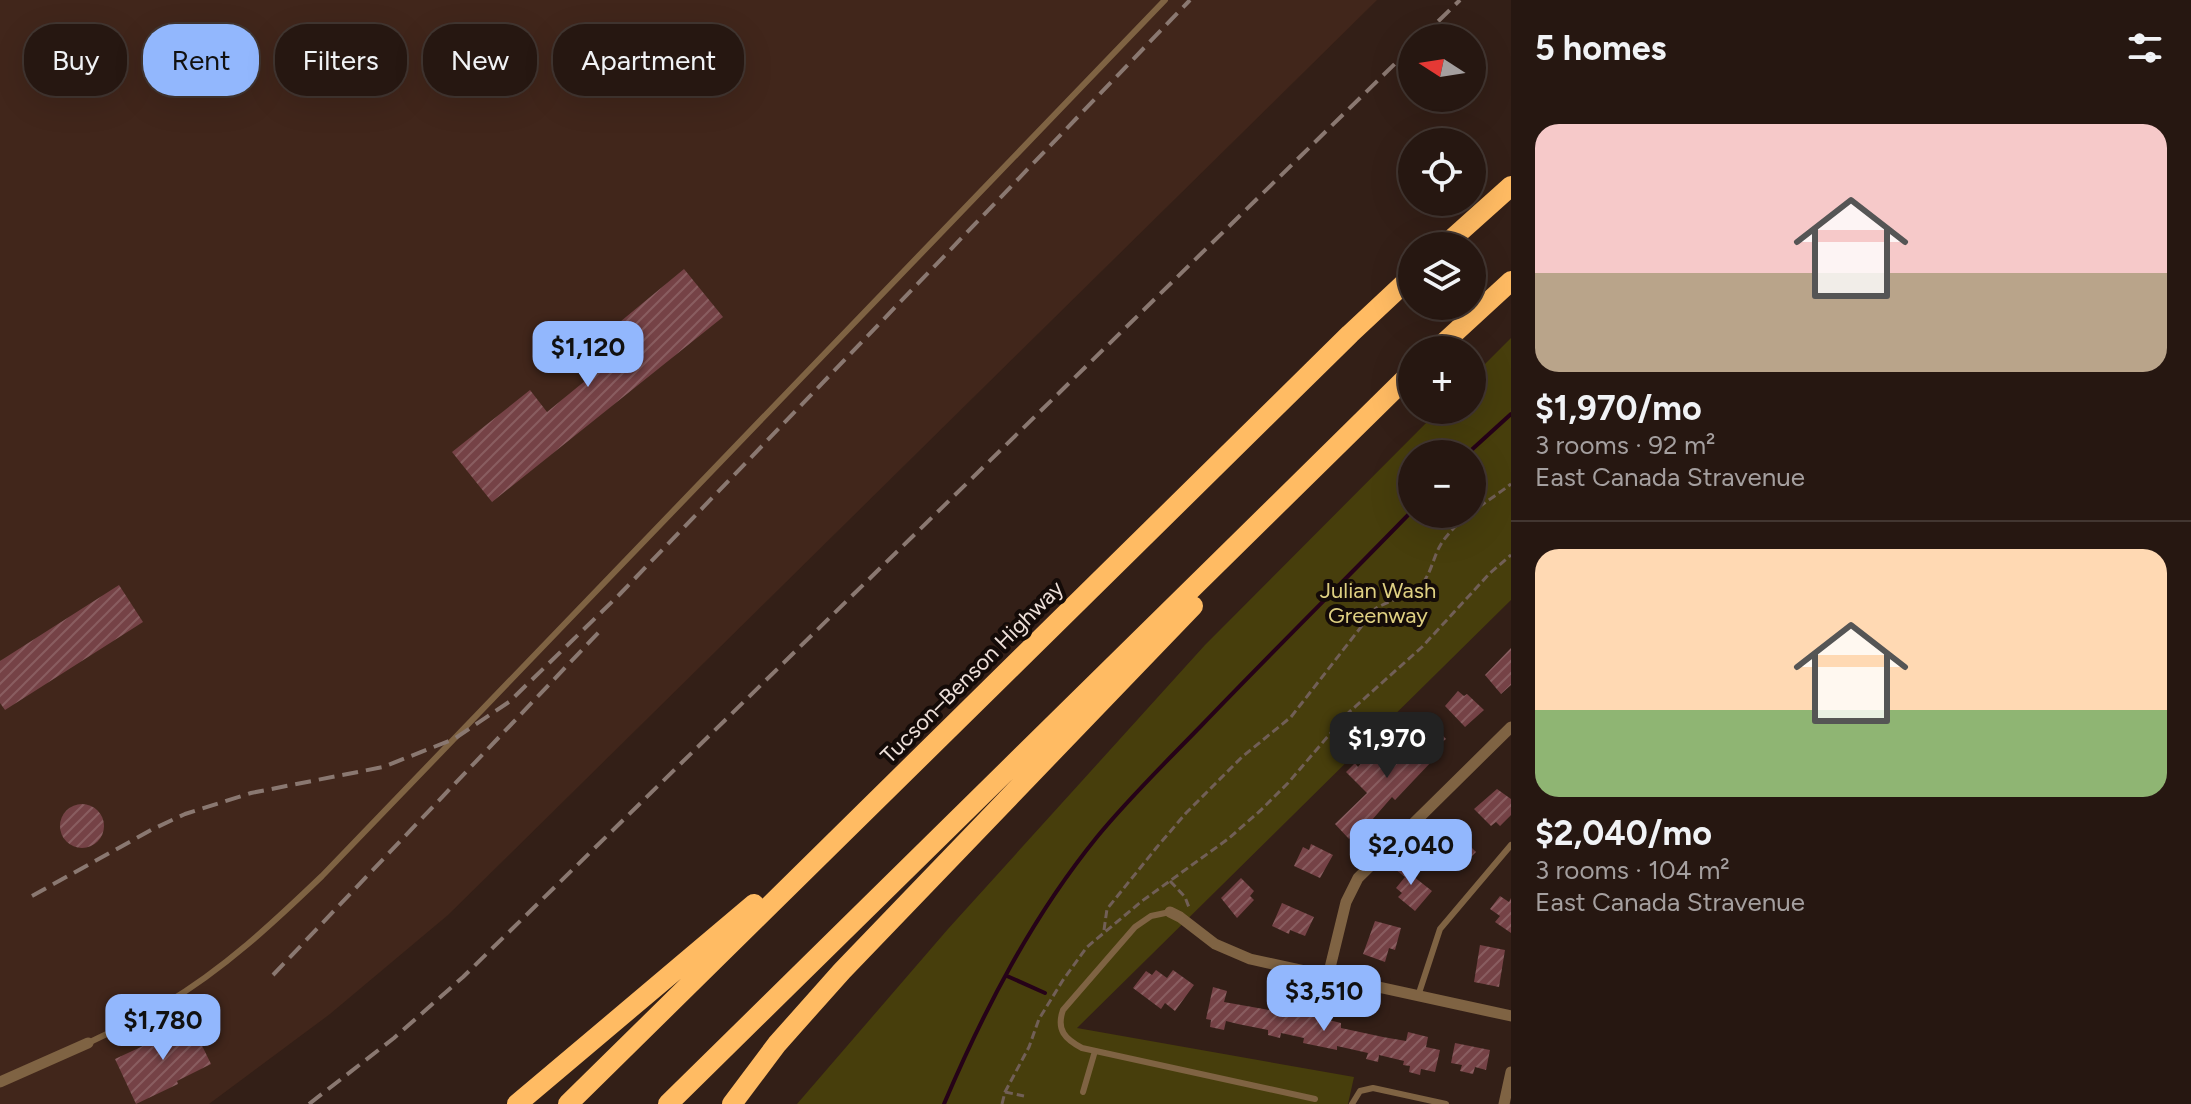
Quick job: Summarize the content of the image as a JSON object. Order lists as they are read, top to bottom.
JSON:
{
  "streets": {
    "highway": ["Tucson–Benson Highway"]
  },
  "parks": ["Julian Wash Greenway"],
  "north": "left",
  "page": {
    "heading": "5 homes",
    "map_buttons": ["+", "−"],
    "chip": [
      "Buy",
      "Rent",
      "Filters",
      "New",
      "Apartment"
    ],
    "list": [
      {
        "name": "$1,970/mo",
        "note": "3 rooms · 92 m² · East Canada Stravenue"
      },
      {
        "name": "$2,040/mo",
        "note": "3 rooms · 104 m² · East Canada Stravenue"
      }
    ],
    "price": [
      "$1,120",
      "$1,970",
      "$2,040",
      "$3,510",
      "$1,780"
    ]
  }
}
